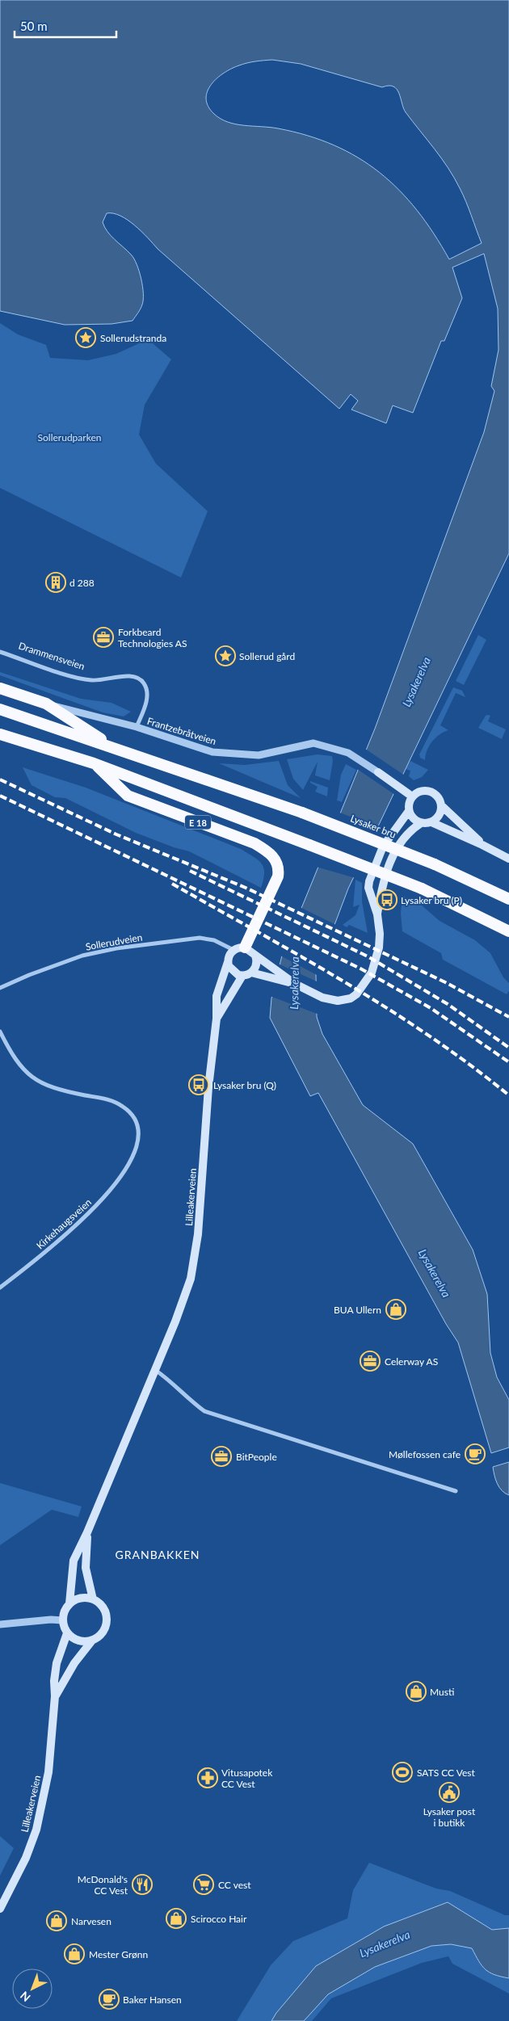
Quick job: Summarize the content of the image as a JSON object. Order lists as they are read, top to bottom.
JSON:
{
  "streets": {
    "highway": ["E 18", "Lysaker bru"],
    "main road": ["Lilleakerveien"],
    "street": [
      "Drammensveien",
      "Frantzebråtveien",
      "Sollerudveien",
      "Kirkehaugsveien"
    ]
  },
  "crossings": [
    ["Drammensveien", "Frantzebråtveien"],
    ["E 18", "Sollerudveien"],
    ["E 18", "Lilleakerveien"],
    ["Sollerudveien", "Lilleakerveien"]
  ],
  "districts": ["GRANBAKKEN"],
  "water": ["Lysakerelva"],
  "parks": ["Sollerudparken"],
  "places": {
    "place": ["Sollerudstranda", "Sollerud gård"],
    "building": ["d 288"],
    "office": ["Forkbeard Technologies AS", "Celerway AS", "BitPeople"],
    "bus stop": ["Lysaker bru (P)", "Lysaker bru (Q)"],
    "shop": [
      "BUA Ullern",
      "Musti",
      "Scirocco Hair",
      "Narvesen",
      "Mester Grønn"
    ],
    "cafe": ["Møllefossen cafe", "Baker Hansen"],
    "sports": ["SATS CC Vest"],
    "pharmacy": ["Vitusapotek CC Vest"],
    "public building": ["Lysaker post i butikk"],
    "restaurant": ["McDonald's CC Vest"],
    "supermarket": ["CC vest"]
  },
  "scale_bar": "50 m",
  "north": "bottom left"
}
